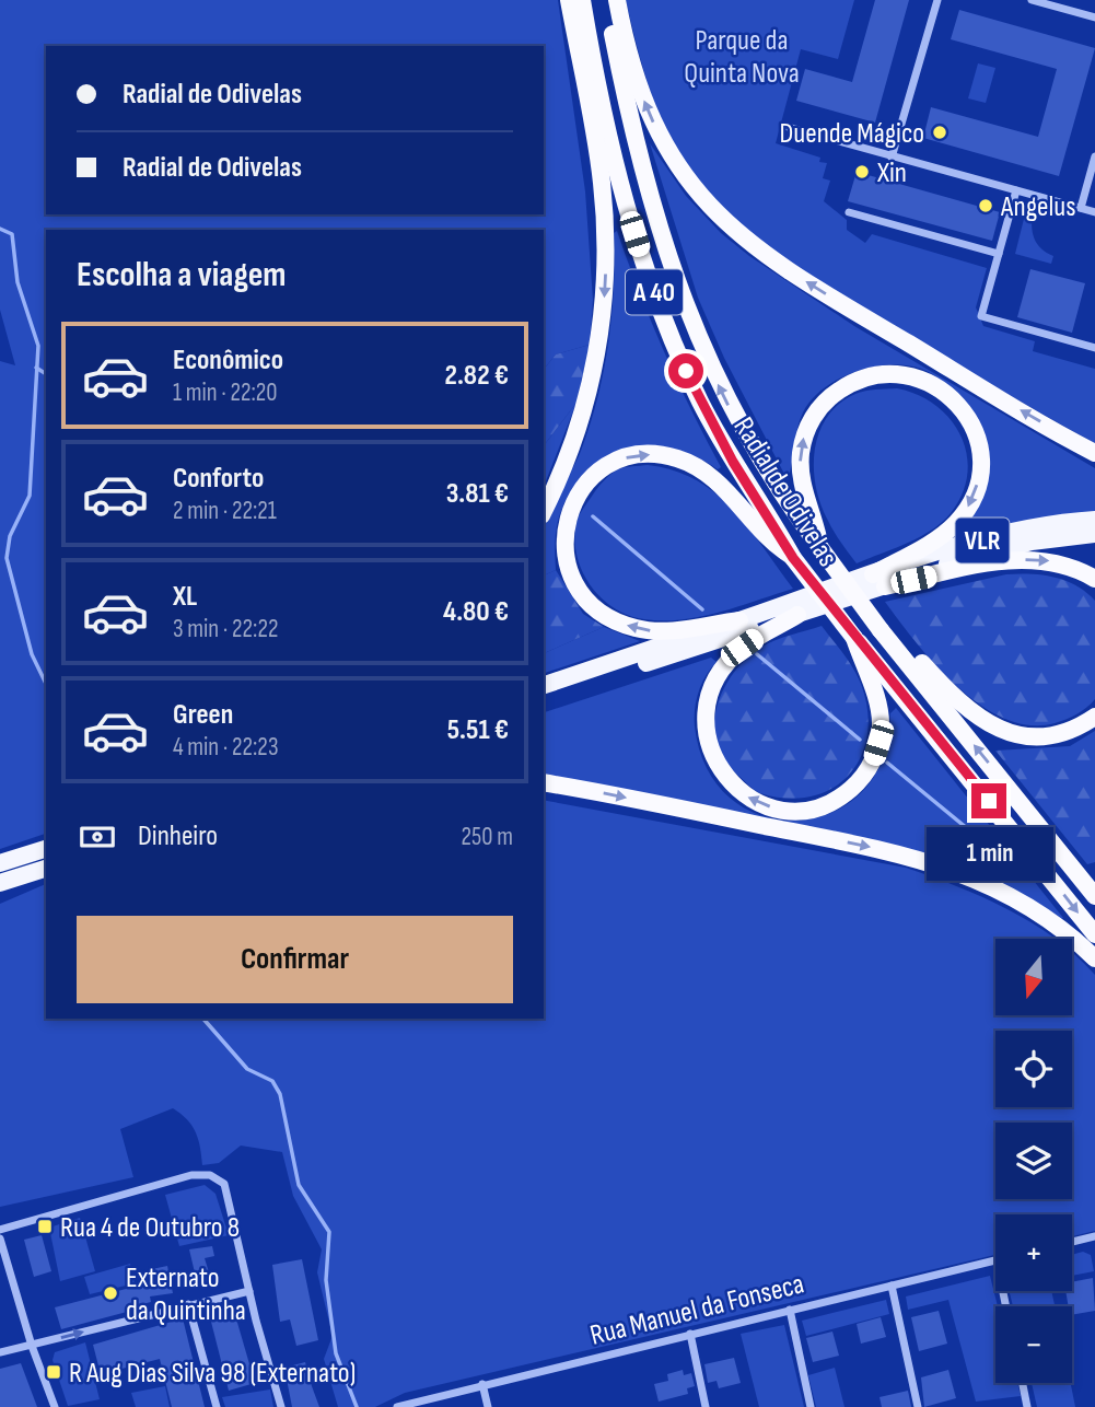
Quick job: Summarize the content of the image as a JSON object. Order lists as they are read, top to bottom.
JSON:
{
  "streets": {
    "highway": ["A 40", "Radial de Odivelas"],
    "main road": ["VLR"],
    "street": ["Rua Manuel da Fonseca"]
  },
  "parks": ["Parque da Quinta Nova"],
  "places": {
    "other": [
      "Duende Mágico",
      "Xin",
      "Angelus",
      "Externato da Quintinha"
    ],
    "transit": ["Rua 4 de Outubro 8", "R Aug Dias Silva 98 (Externato)"]
  },
  "north": "bottom",
  "page": {
    "banner": ["Radial de Odivelas", "Radial de Odivelas"],
    "heading": "Escolha a viagem",
    "list": [
      {
        "name": "Econômico",
        "note": "1 min · 22:20",
        "value": "2.82 €"
      },
      {
        "name": "Conforto",
        "note": "2 min · 22:21",
        "value": "3.81 €"
      },
      {
        "name": "XL",
        "note": "3 min · 22:22",
        "value": "4.80 €"
      },
      {
        "name": "Green",
        "note": "4 min · 22:23",
        "value": "5.51 €"
      }
    ],
    "pay": ["Dinheiro", "250 m"],
    "bubble": "1 min",
    "buttons": "Confirmar",
    "map_buttons": ["+", "−"]
  }
}
